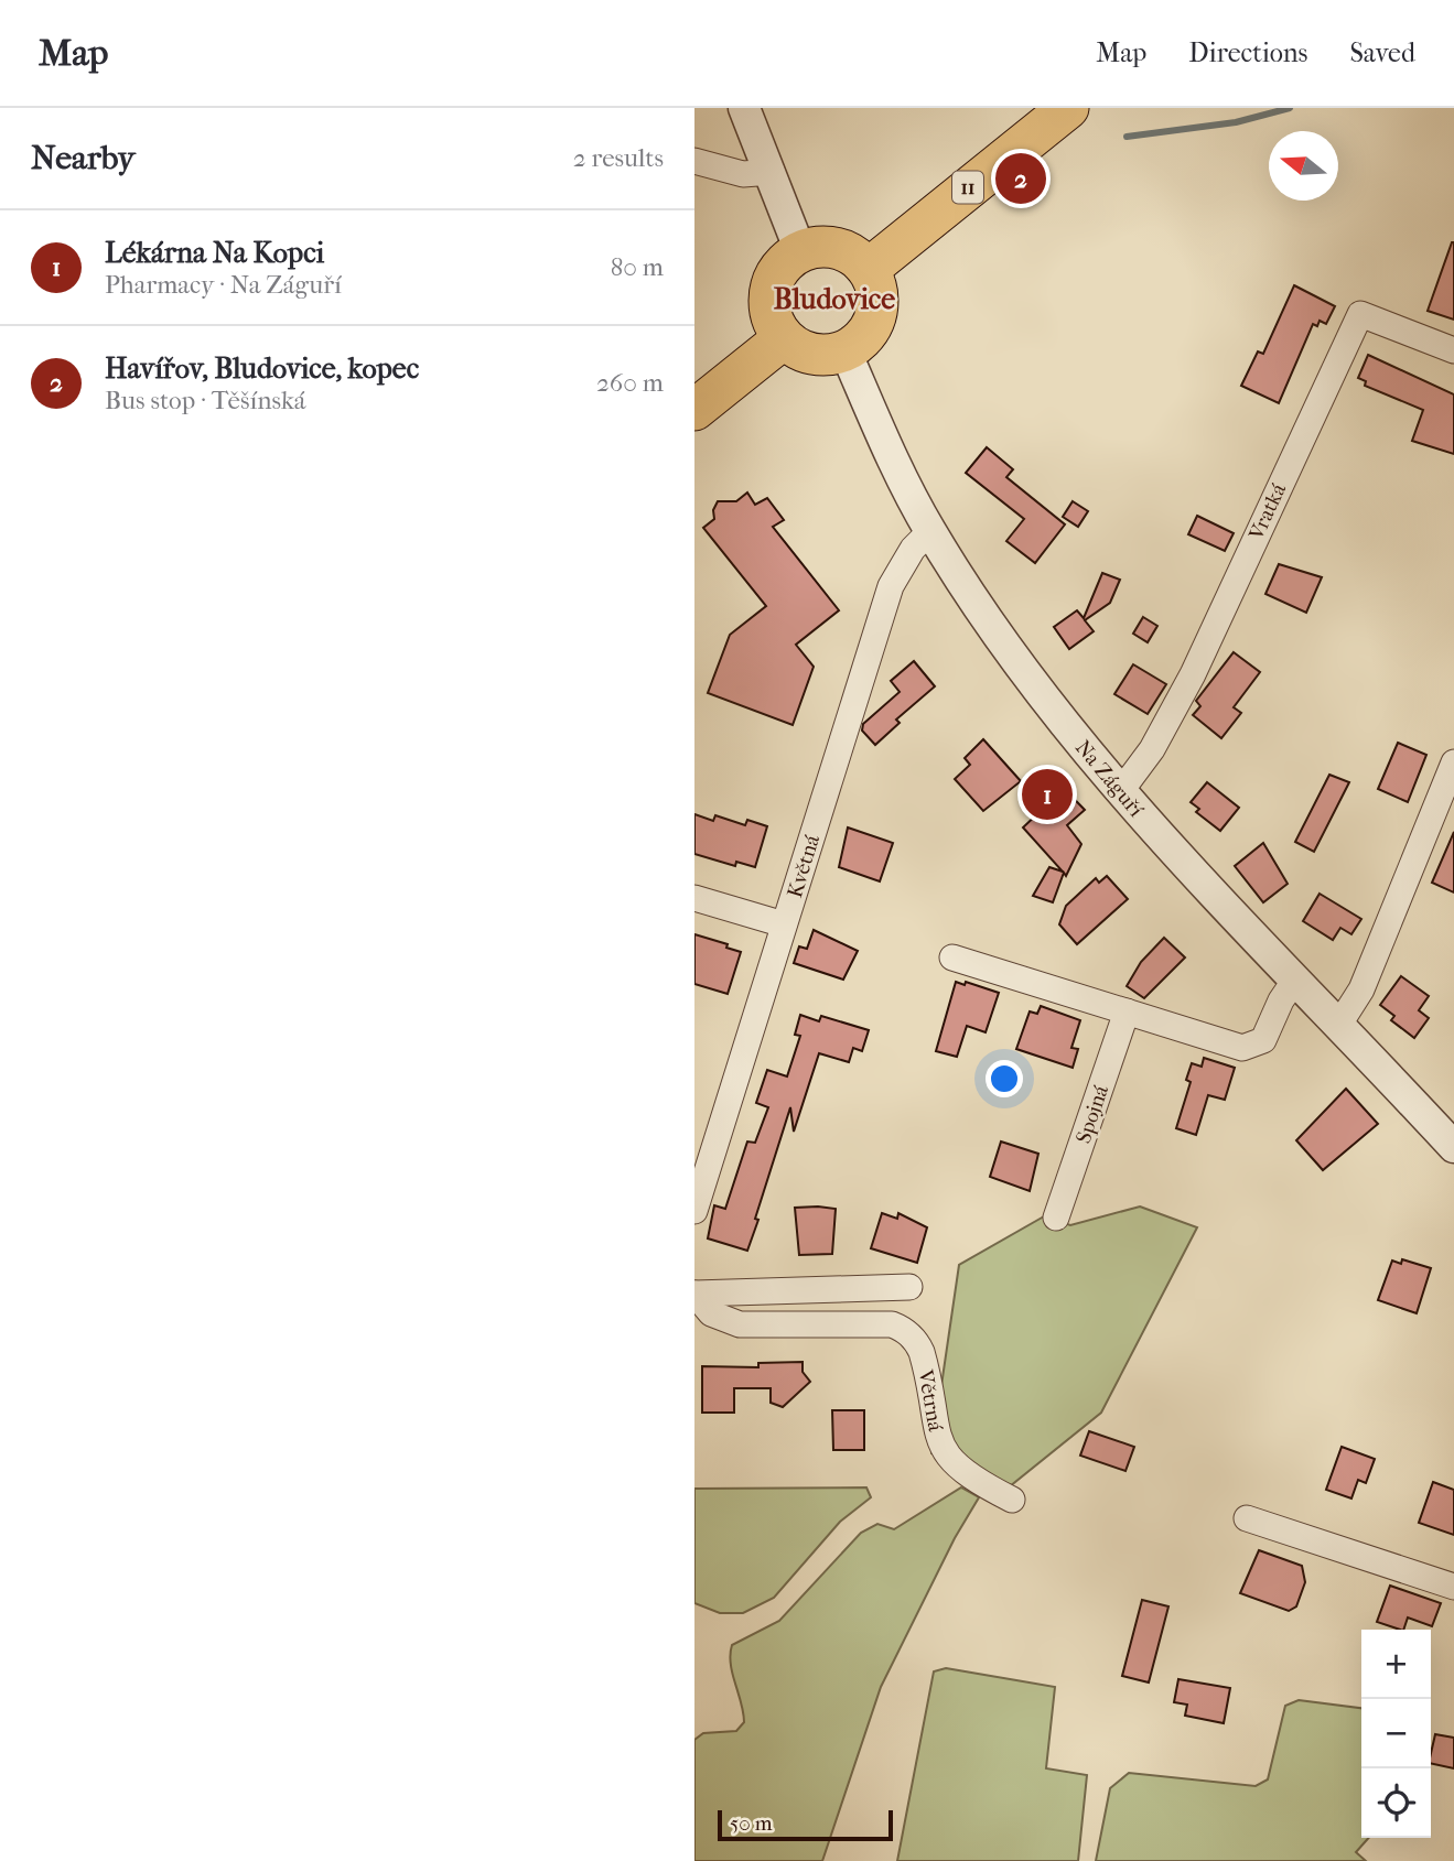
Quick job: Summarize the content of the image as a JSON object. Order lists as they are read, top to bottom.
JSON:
{
  "streets": {
    "main road": ["11"],
    "street": [
      "Vratká",
      "Na Záguří",
      "Květná",
      "Spojná",
      "Větrná"
    ]
  },
  "crossings": [
    ["11", "Na Záguří"],
    ["Vratká", "Na Záguří"],
    ["Na Záguří", "Květná"]
  ],
  "districts": ["Bludovice"],
  "scale_bar": "50 m",
  "north": "left",
  "page": {
    "header": "Map",
    "nav": ["Map", "Directions", "Saved"],
    "heading": ["Nearby", "2 results"],
    "pins": ["2", "1"],
    "list": [
      {
        "mark": "1",
        "name": "Lékárna Na Kopci",
        "note": "Pharmacy · Na Záguří",
        "value": "80 m"
      },
      {
        "mark": "2",
        "name": "Havířov, Bludovice, kopec",
        "note": "Bus stop · Těšínská",
        "value": "260 m"
      }
    ],
    "map_buttons": ["+", "−"],
    "scale": "50 m"
  }
}
